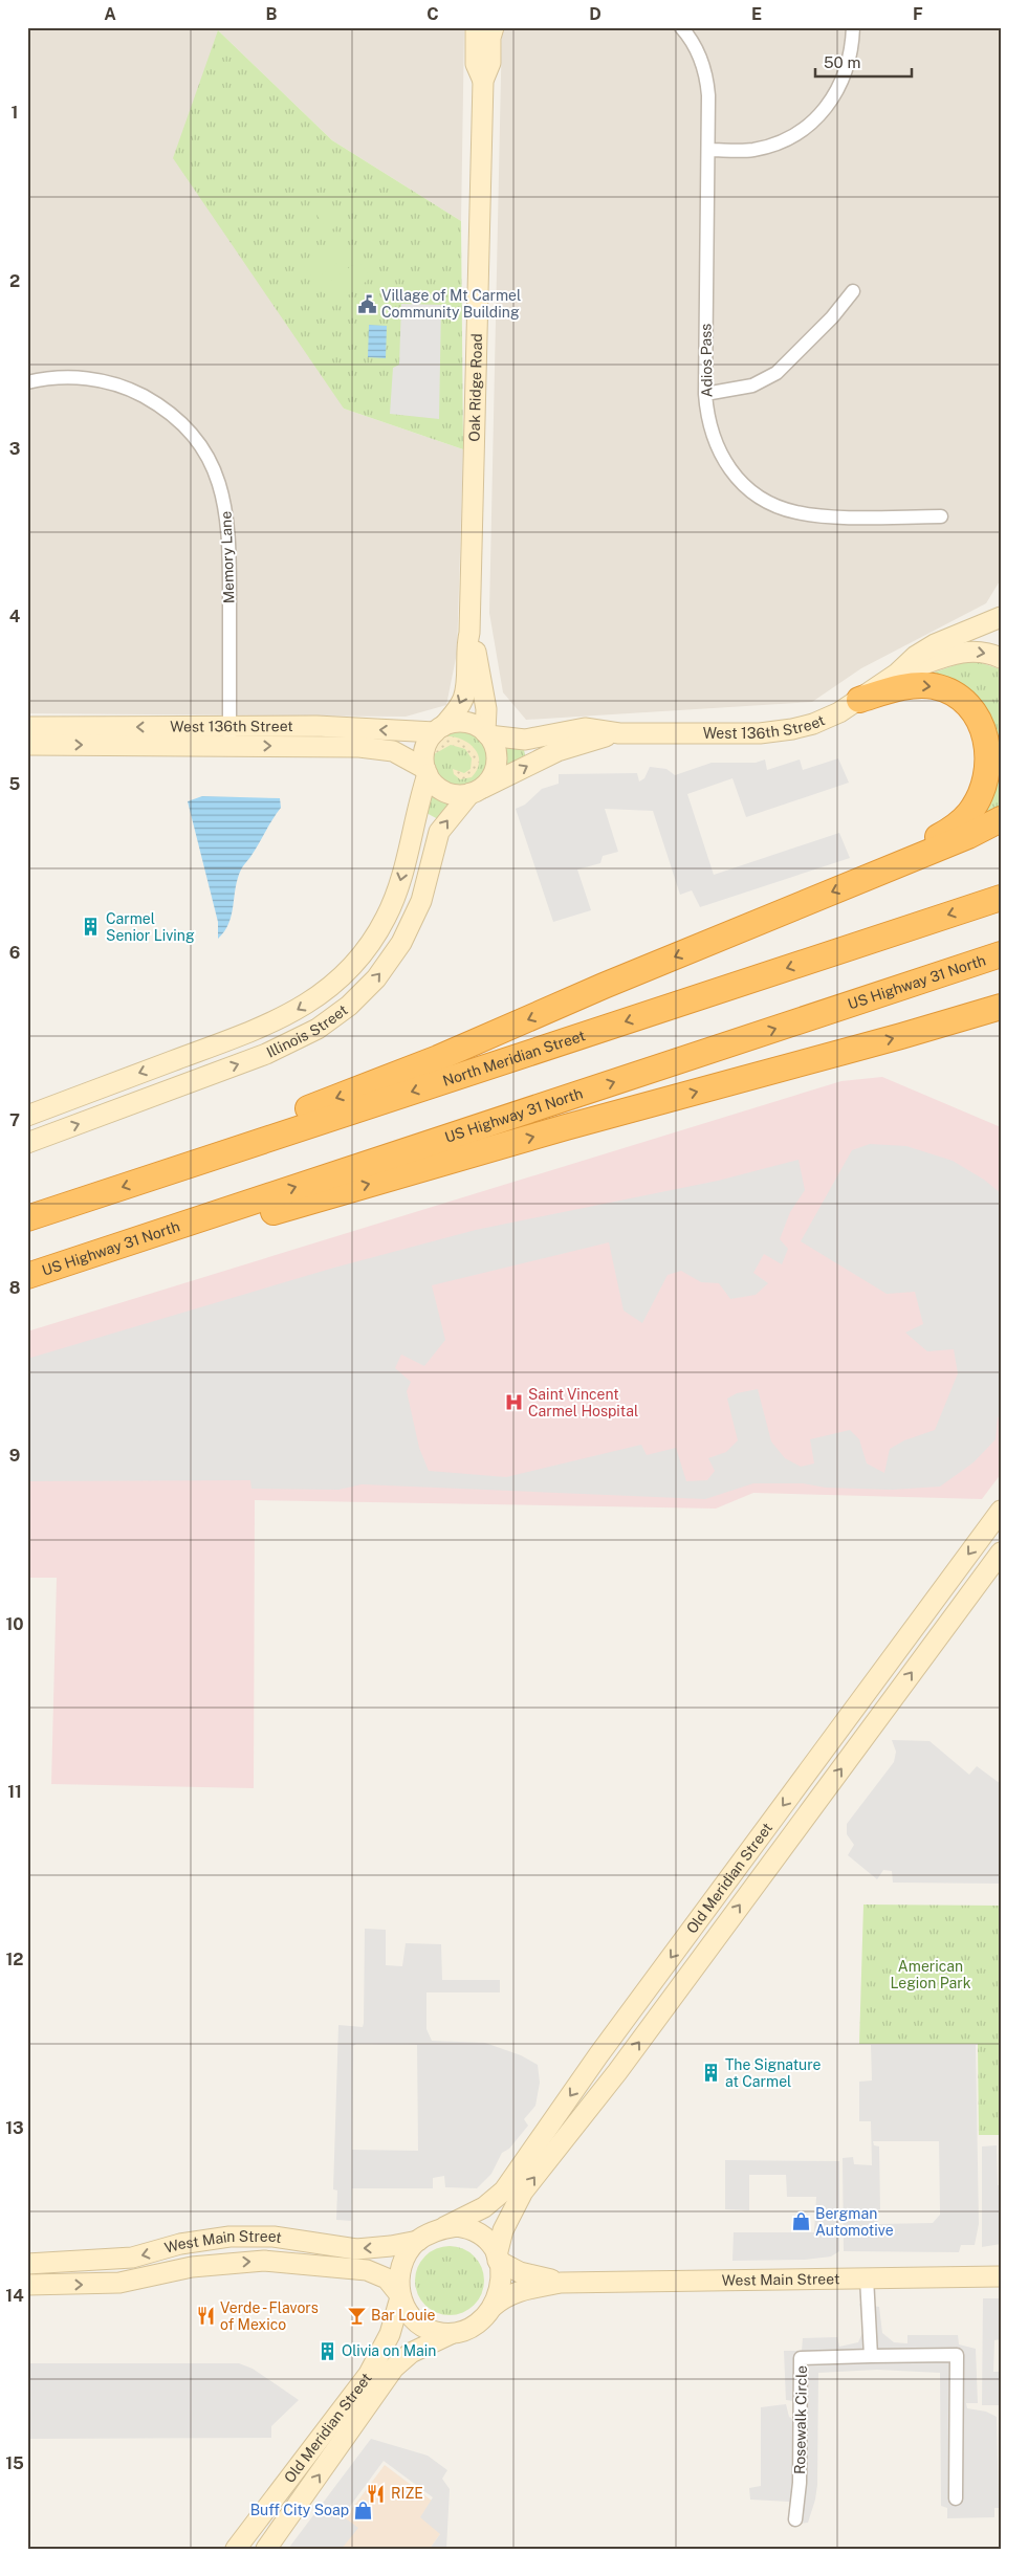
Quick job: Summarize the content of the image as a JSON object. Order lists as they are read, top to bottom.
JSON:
{
  "streets": {
    "highway": ["US Highway 31 North", "North Meridian Street"],
    "main road": [
      "Oak Ridge Road",
      "West 136th Street",
      "Illinois Street",
      "Old Meridian Street",
      "West Main Street"
    ],
    "street": ["Adios Pass", "Memory Lane", "Rosewalk Circle"]
  },
  "crossings": [
    ["Oak Ridge Road", "West 136th Street"],
    ["Oak Ridge Road", "Illinois Street"],
    ["Memory Lane", "West 136th Street"],
    ["West 136th Street", "Illinois Street"],
    ["Old Meridian Street", "West Main Street"]
  ],
  "parks": ["American Legion Park"],
  "places": {
    "public building": ["Village of Mt Carmel Community Building"],
    "building": ["Carmel Senior Living", "The Signature at Carmel", "Olivia on Main"],
    "hospital": ["Saint Vincent Carmel Hospital"],
    "shop": ["Bergman Automotive", "Buff City Soap"],
    "bar": ["Bar Louie"],
    "restaurant": ["Verde - Flavors of Mexico", "RIZE"]
  },
  "scale_bar": "50 m",
  "grid": {
    "columns": [
      "A",
      "B",
      "C",
      "D",
      "E",
      "F"
    ],
    "rows": [
      "1",
      "2",
      "3",
      "4",
      "5",
      "6",
      "7",
      "8",
      "9",
      "10",
      "11",
      "12",
      "13",
      "14",
      "15"
    ]
  }
}
